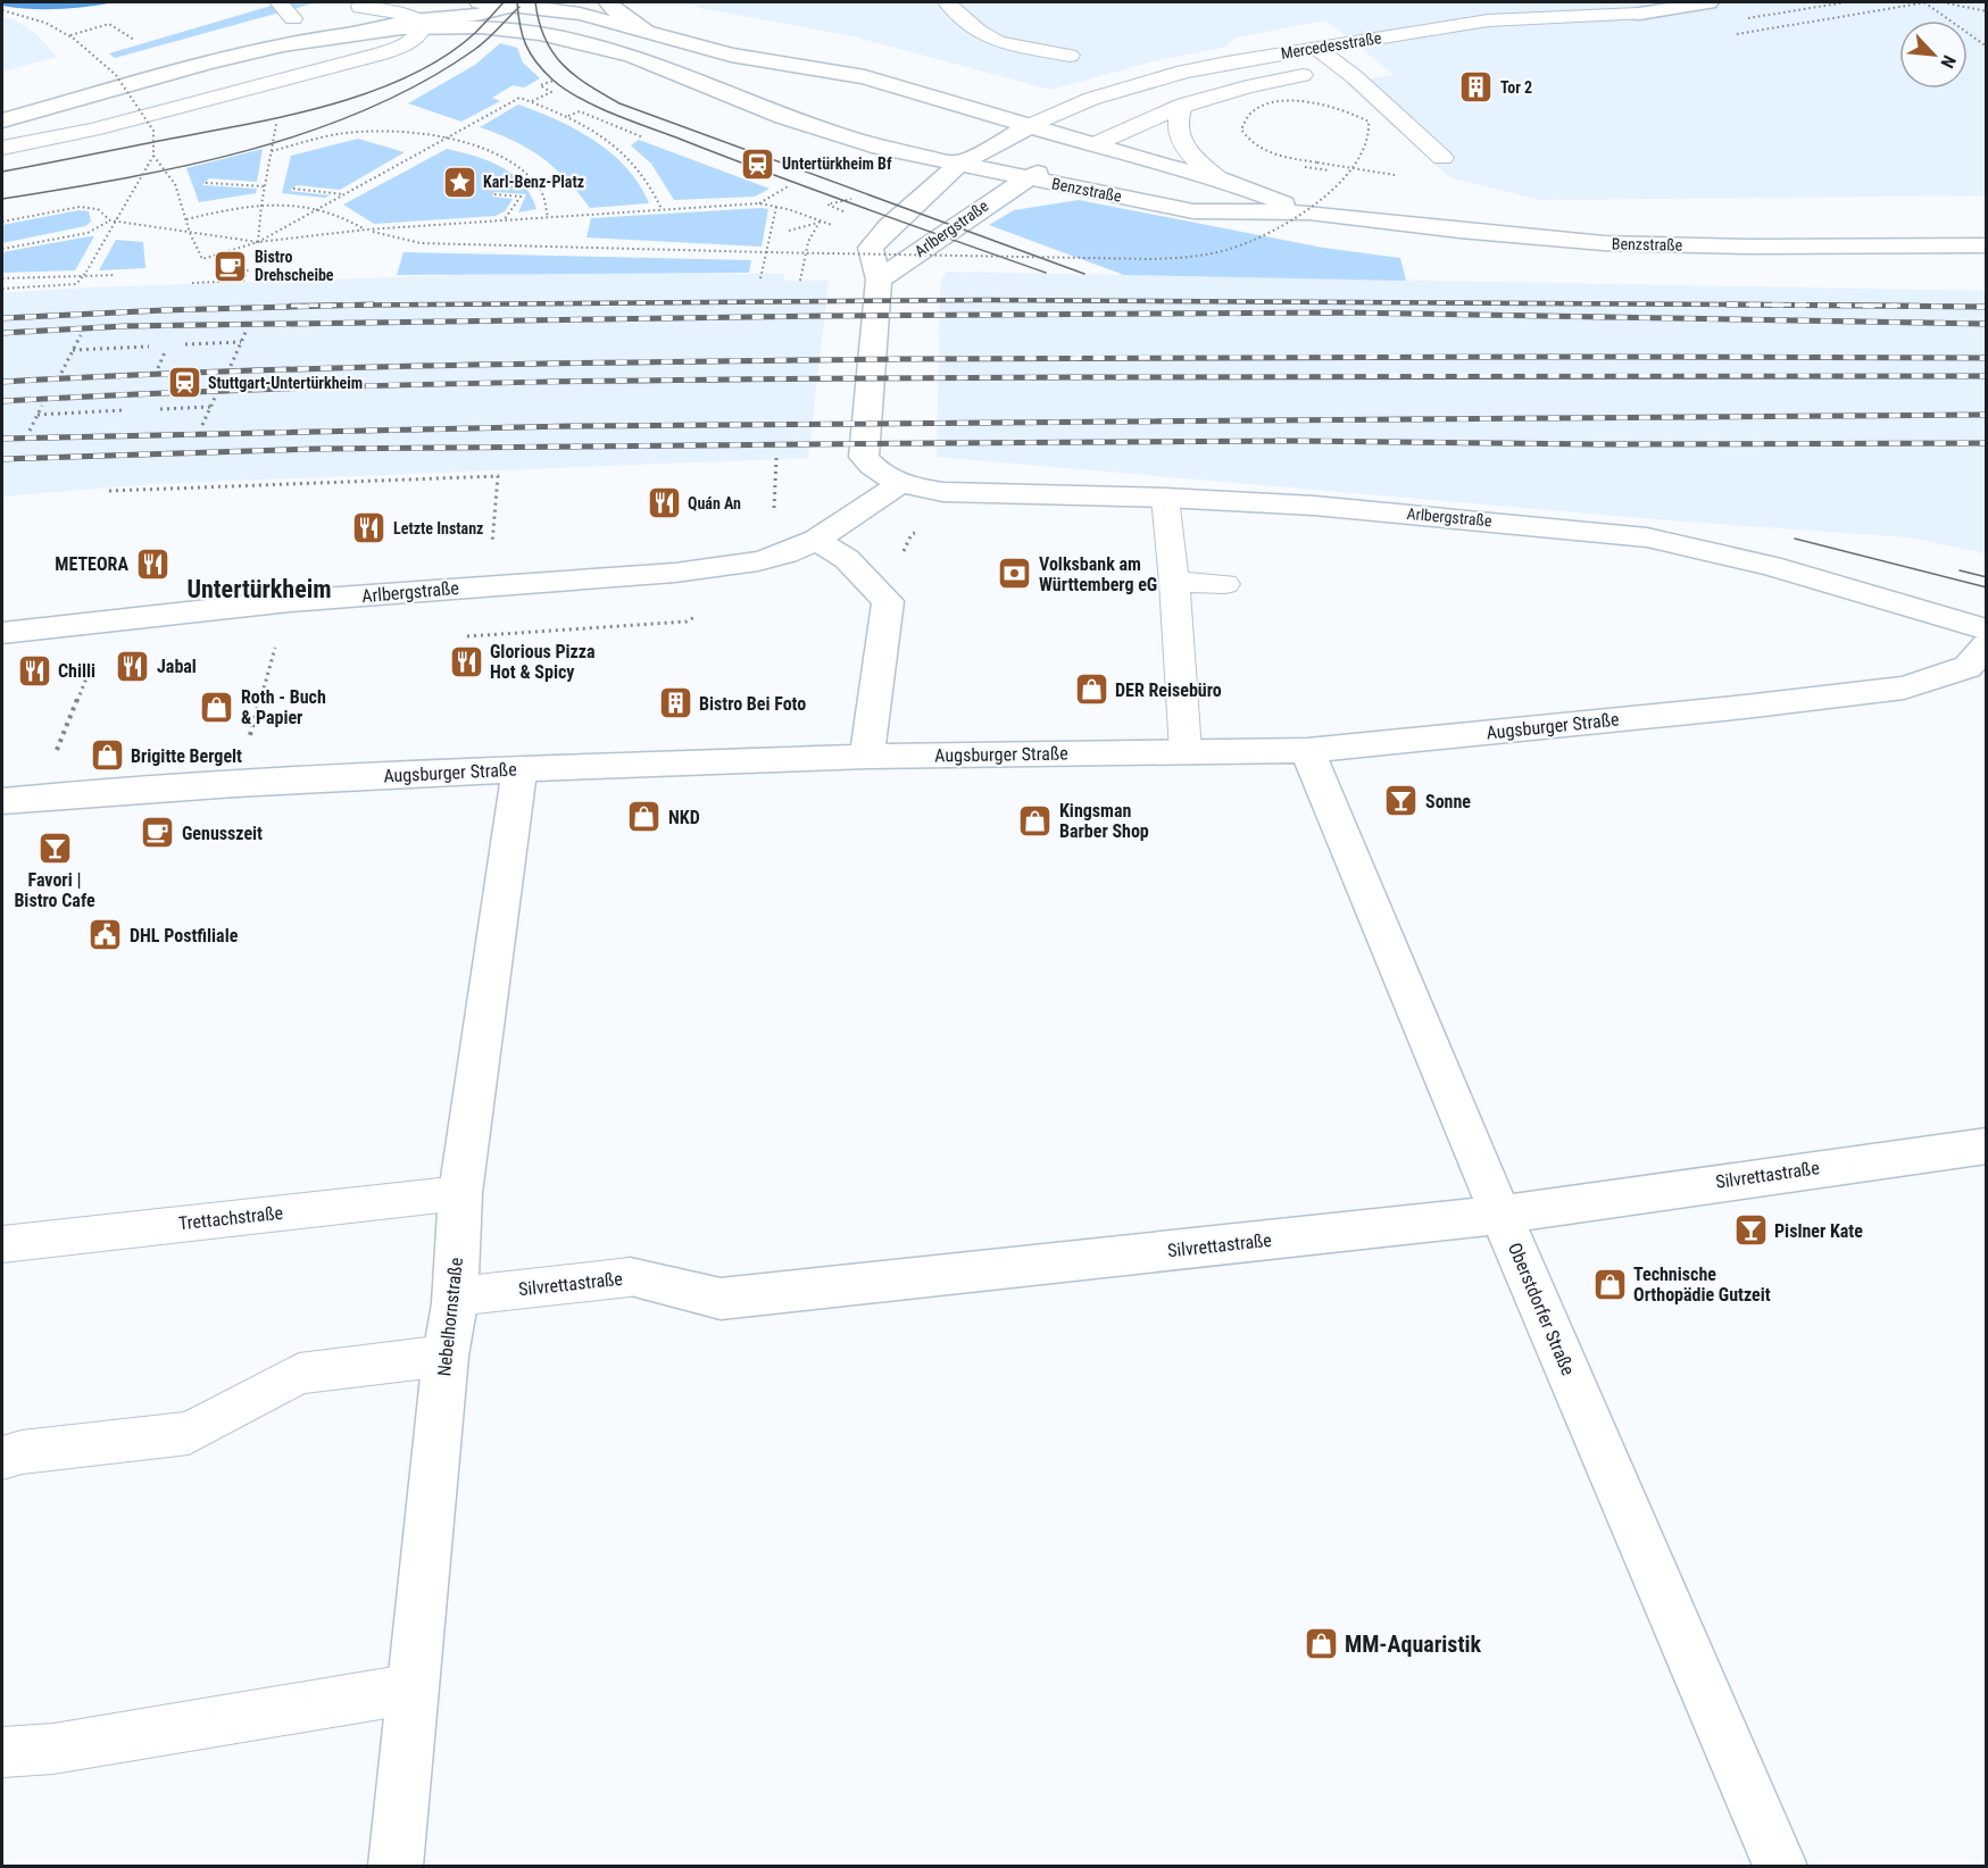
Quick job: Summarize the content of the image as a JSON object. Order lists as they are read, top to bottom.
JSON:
{
  "streets": {
    "main road": [
      "Mercedesstraße",
      "Benzstraße",
      "Arlbergstraße",
      "Augsburger Straße",
      "Silvrettastraße",
      "Oberstdorfer Straße",
      "Nebelhornstraße"
    ],
    "lane": ["Trettachstraße"]
  },
  "crossings": [
    ["Mercedesstraße", "Benzstraße"],
    ["Benzstraße", "Arlbergstraße"],
    ["Augsburger Straße", "Oberstdorfer Straße"],
    ["Augsburger Straße", "Nebelhornstraße"],
    ["Silvrettastraße", "Oberstdorfer Straße"],
    ["Silvrettastraße", "Nebelhornstraße"],
    ["Trettachstraße", "Nebelhornstraße"]
  ],
  "districts": ["Untertürkheim"],
  "places": {
    "building": ["Tor 2", "Bistro Bei Foto"],
    "station": ["Untertürkheim Bf", "Stuttgart-Untertürkheim"],
    "place": ["Karl-Benz-Platz"],
    "cafe": ["Bistro Drehscheibe", "Genusszeit"],
    "restaurant": [
      "Quán An",
      "Letzte Instanz",
      "METEORA",
      "Glorious Pizza Hot & Spicy",
      "Jabal",
      "Chilli"
    ],
    "bank": ["Volksbank am Württemberg eG"],
    "shop": [
      "DER Reisebüro",
      "Roth - Buch & Papier",
      "Brigitte Bergelt",
      "NKD",
      "Kingsman Barber Shop",
      "Technische Orthopädie Gutzeit",
      "MM-Aquaristik"
    ],
    "bar": ["Sonne", "Favori | Bistro Cafe", "Pislner Kate"],
    "public building": ["DHL Postfiliale"]
  },
  "north": "bottom right"
}
